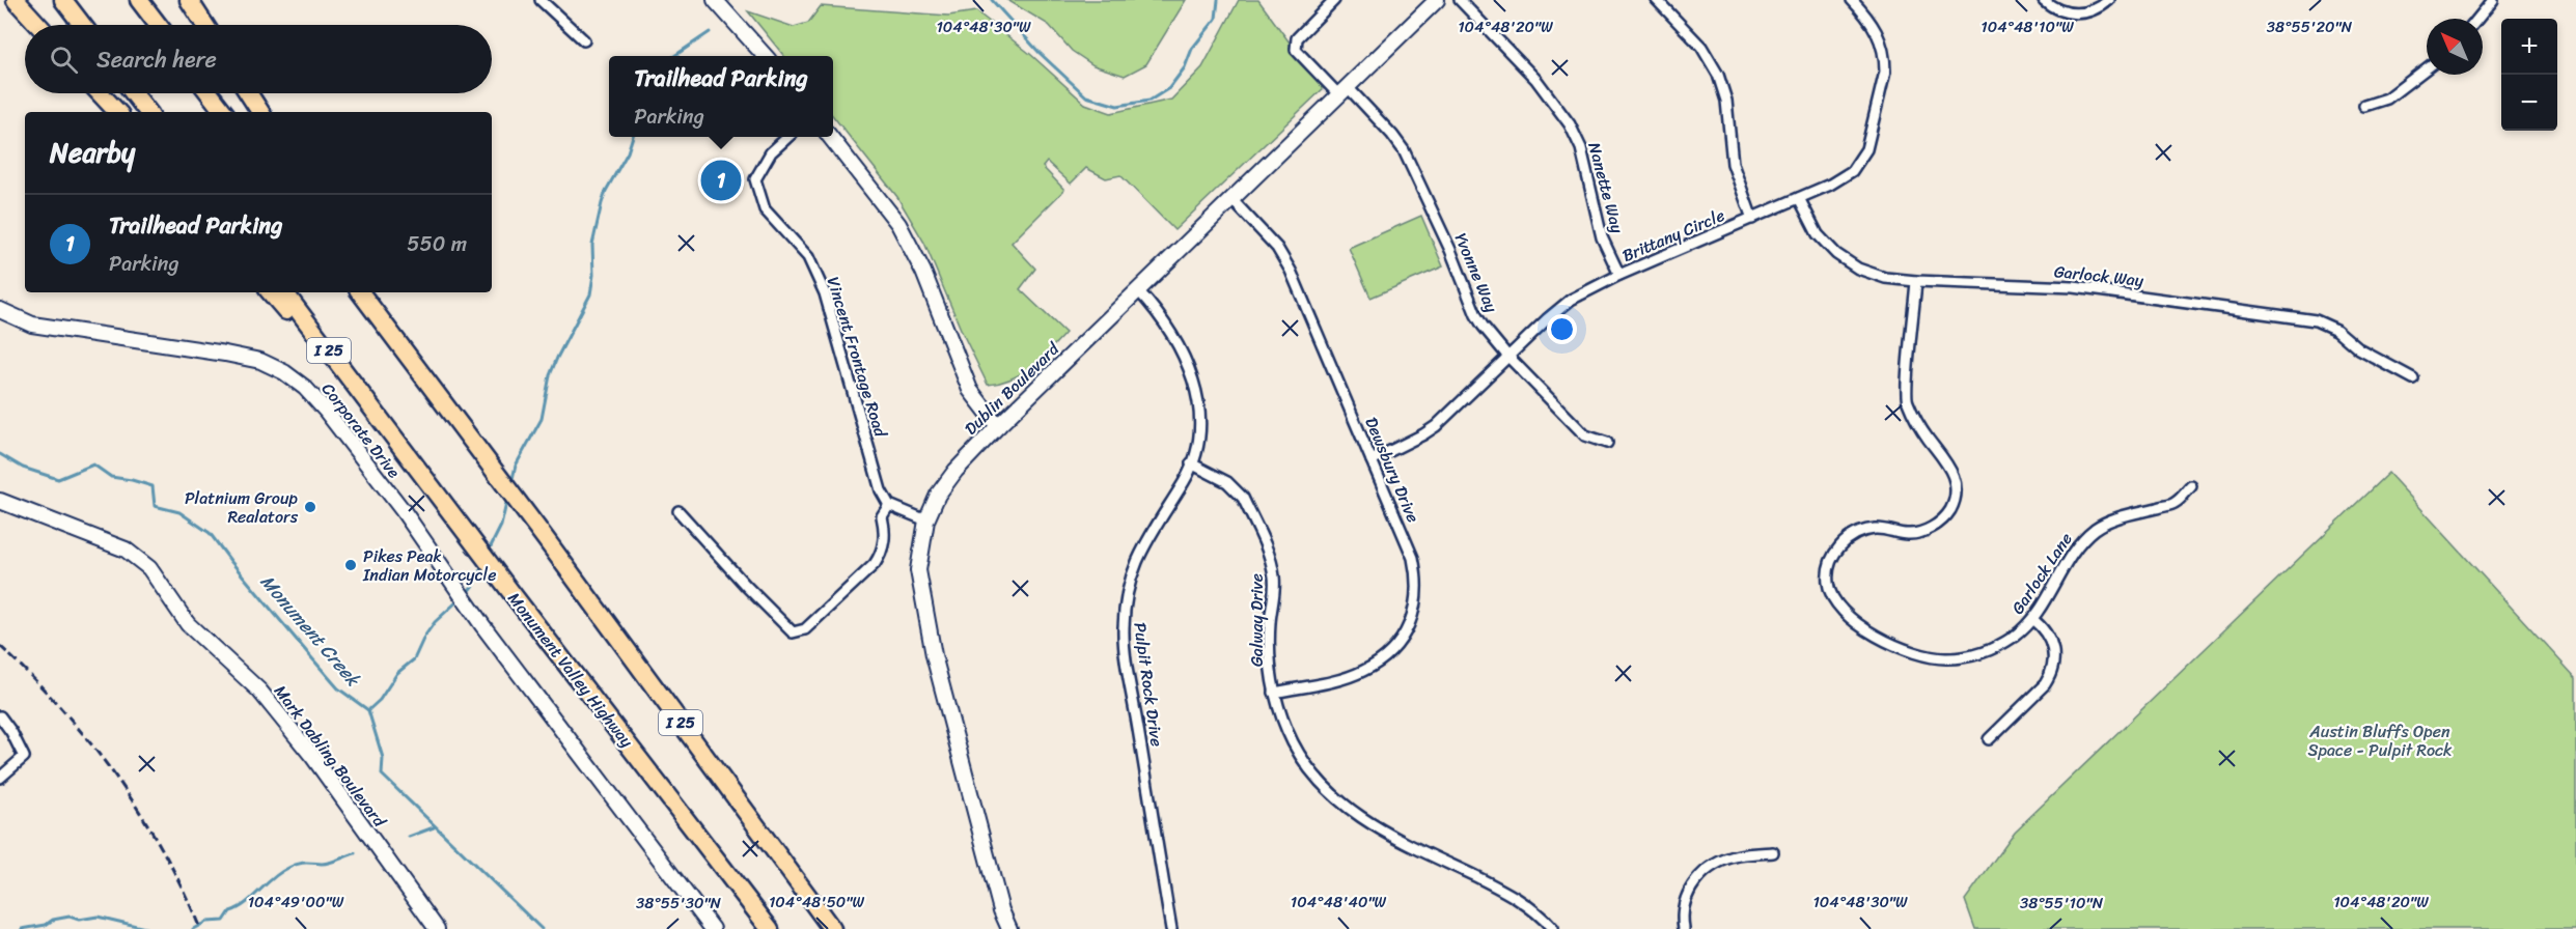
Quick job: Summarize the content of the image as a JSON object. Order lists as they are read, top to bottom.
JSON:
{
  "streets": {
    "highway": ["I 25", "Monument Valley Highway"],
    "street": [
      "Nanette Way",
      "Brittany Circle",
      "Yvonne Way",
      "Garlock Way",
      "Vincent Frontage Road",
      "Dublin Boulevard",
      "Corporate Drive",
      "Dewsbury Drive",
      "Garlock Lane",
      "Galway Drive",
      "Pulpit Rock Drive",
      "Mark Dabling Boulevard"
    ]
  },
  "crossings": [
    ["Nanette Way", "Brittany Circle"],
    ["Brittany Circle", "Yvonne Way"],
    ["Brittany Circle", "Garlock Way"],
    ["Brittany Circle", "Dewsbury Drive"],
    ["Yvonne Way", "Dublin Boulevard"],
    ["Garlock Way", "Garlock Lane"],
    ["Dublin Boulevard", "Dewsbury Drive"],
    ["Dublin Boulevard", "Pulpit Rock Drive"],
    ["Dewsbury Drive", "Galway Drive"],
    ["Galway Drive", "Pulpit Rock Drive"]
  ],
  "water": ["Monument Creek"],
  "parks": ["Austin Bluffs Open Space - Pulpit Rock"],
  "places": ["Platnium Group Realators", "Pikes Peak Indian Motorcycle"],
  "north": "top left",
  "page": {
    "map_buttons": ["+", "−"],
    "search": "Search here",
    "popup": ["Trailhead Parking", "Parking"],
    "heading": "Nearby",
    "pins": "1",
    "list": [
      {
        "mark": "1",
        "name": "Trailhead Parking",
        "note": "Parking",
        "value": "550 m"
      }
    ]
  },
  "coordinates": [
    "38°55'20\"N",
    "104°48'20\"W",
    "104°48'30\"W",
    "104°48'10\"W",
    "104°49'00\"W",
    "104°48'50\"W",
    "104°48'40\"W",
    "38°55'30\"N",
    "38°55'10\"N"
  ]
}
